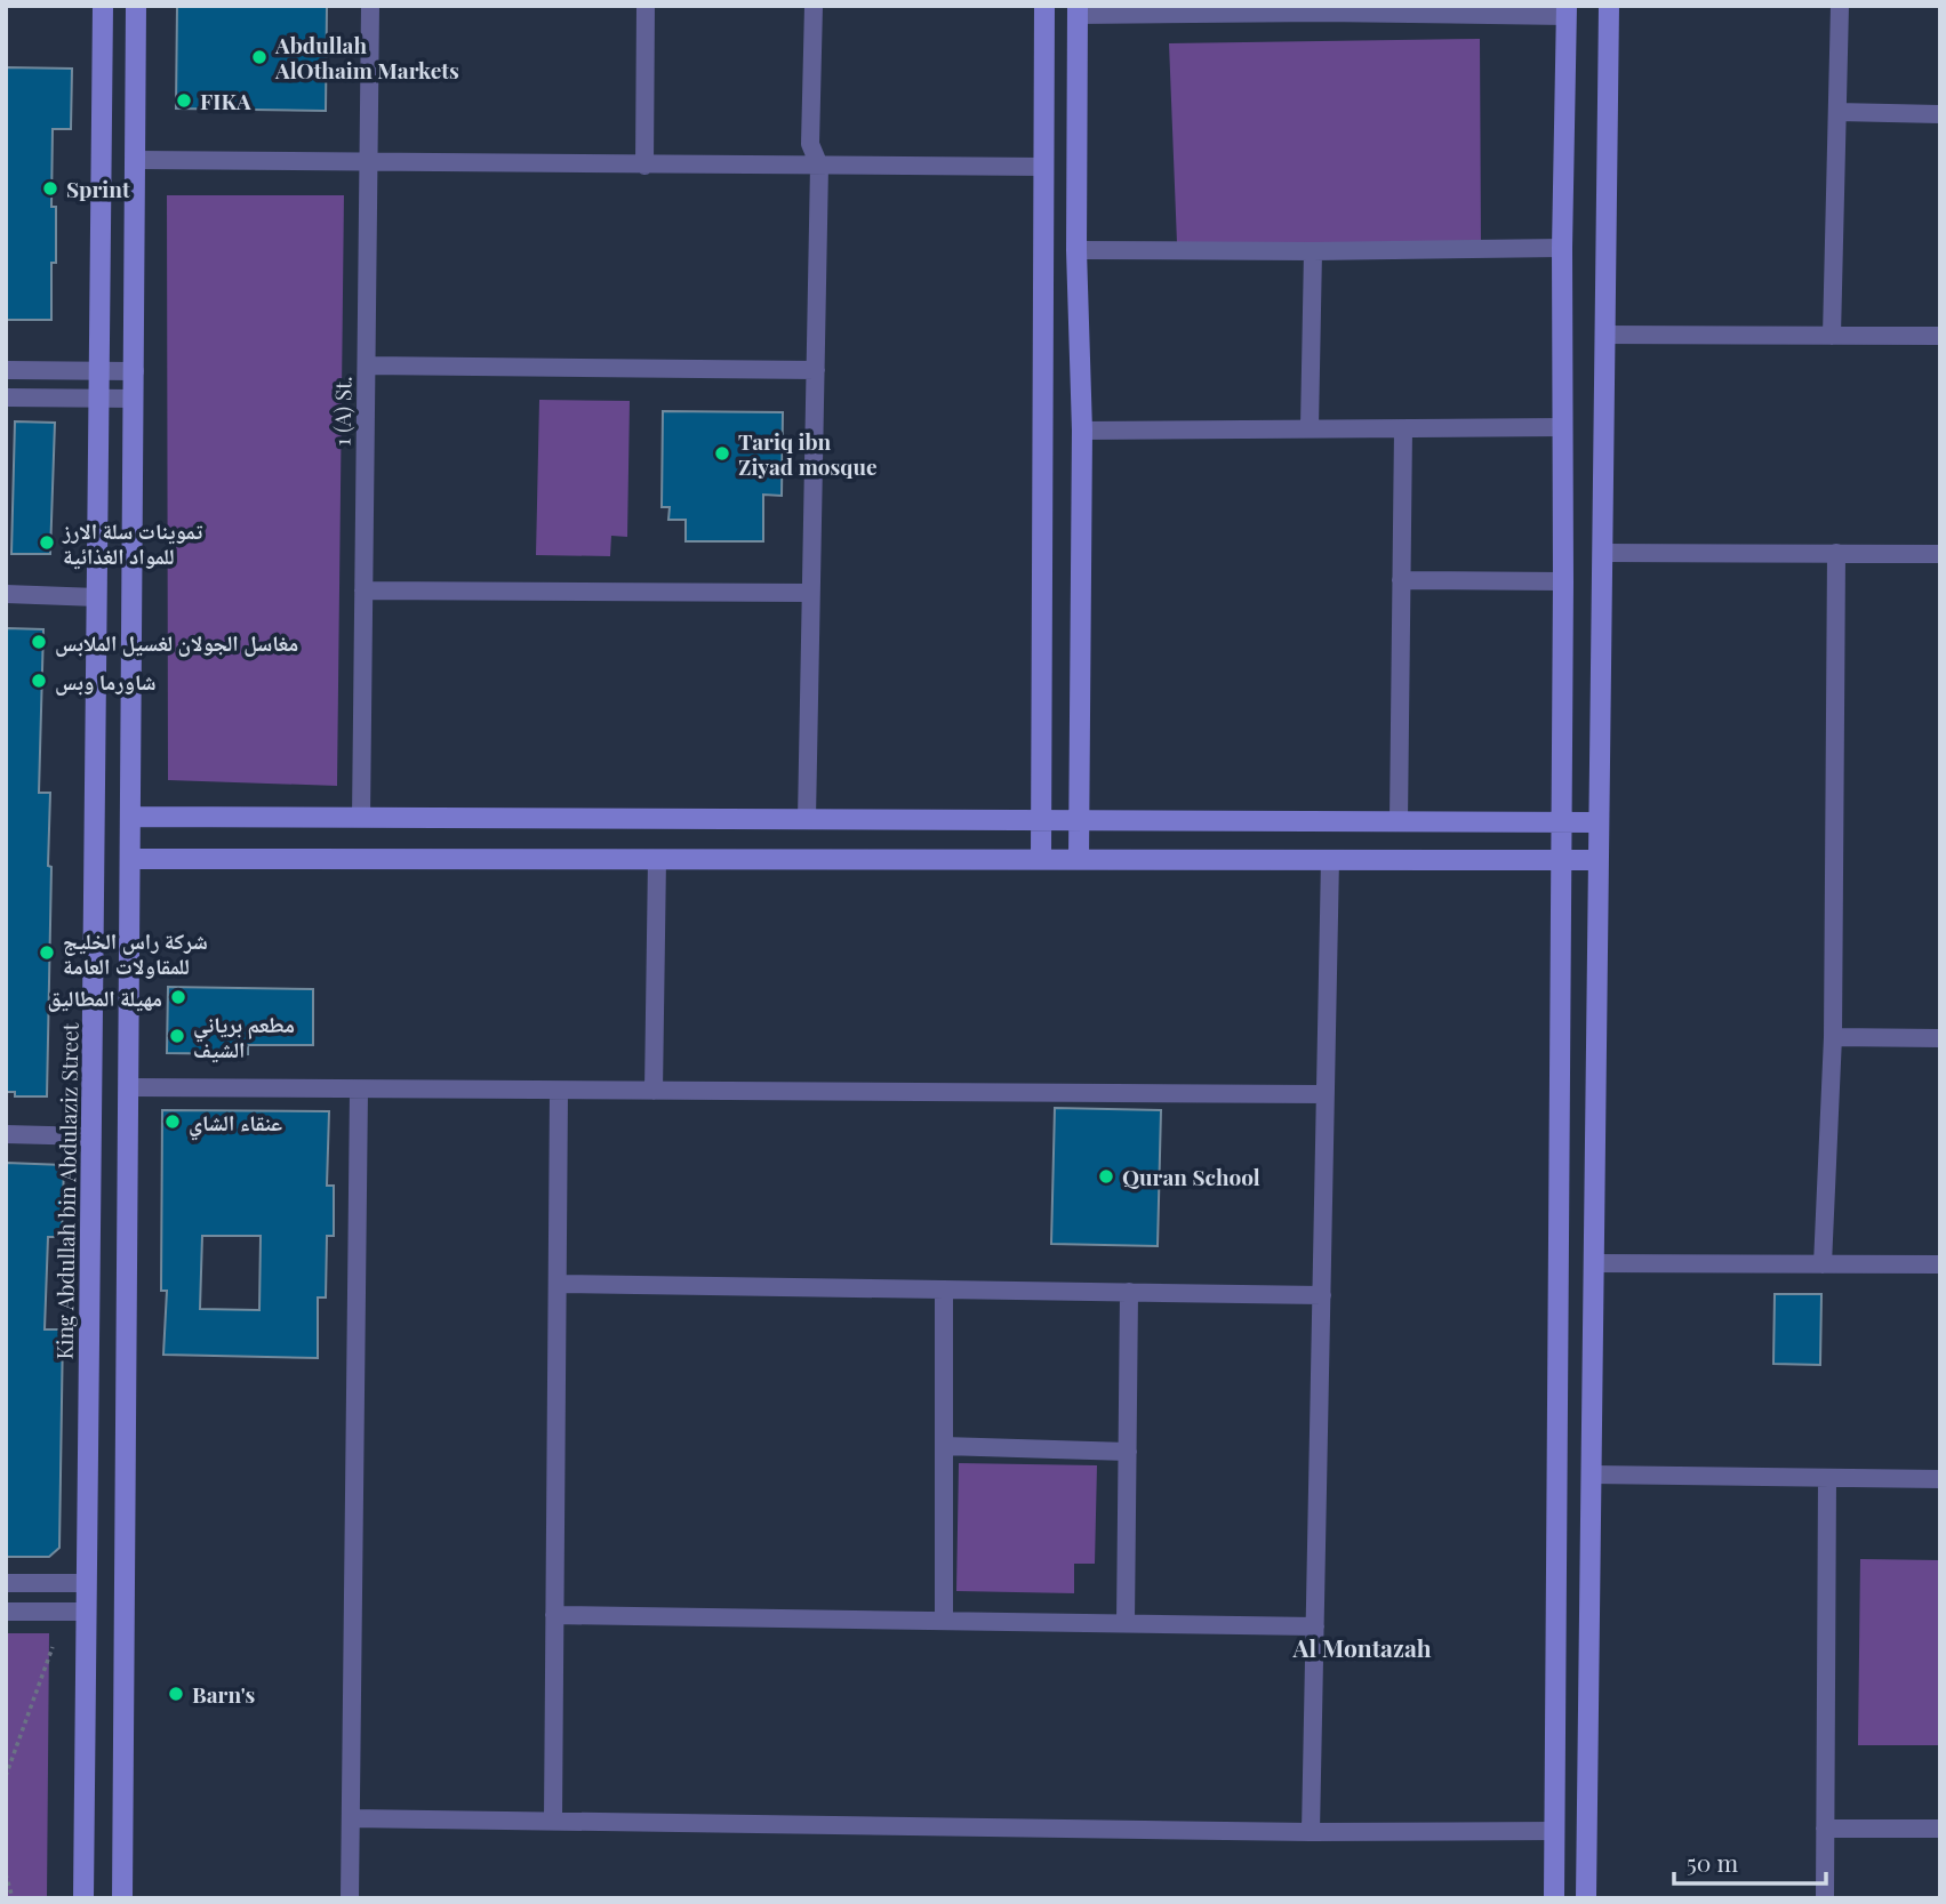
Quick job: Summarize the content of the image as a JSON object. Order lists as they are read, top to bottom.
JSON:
{
  "streets": {
    "main road": ["King Abdullah bin Abdulaziz Street"],
    "street": ["1 (A) St."]
  },
  "districts": ["Al Montazah"],
  "places": [
    "Abdullah AlOthaim Markets",
    "FIKA",
    "Sprint",
    "Tariq ibn Ziyad mosque",
    "تموينات سلة الارز للمواد الغذائية",
    "مغاسل الجولان لغسيل الملابس",
    "شاورما وبس",
    "شركة راس الخليج للمقاولات العامة",
    "مهيلة المطاليق",
    "مطعم برياني الشيف",
    "عنقاء الشاي",
    "Quran School",
    "Barn's"
  ],
  "scale_bar": "50 m"
}
